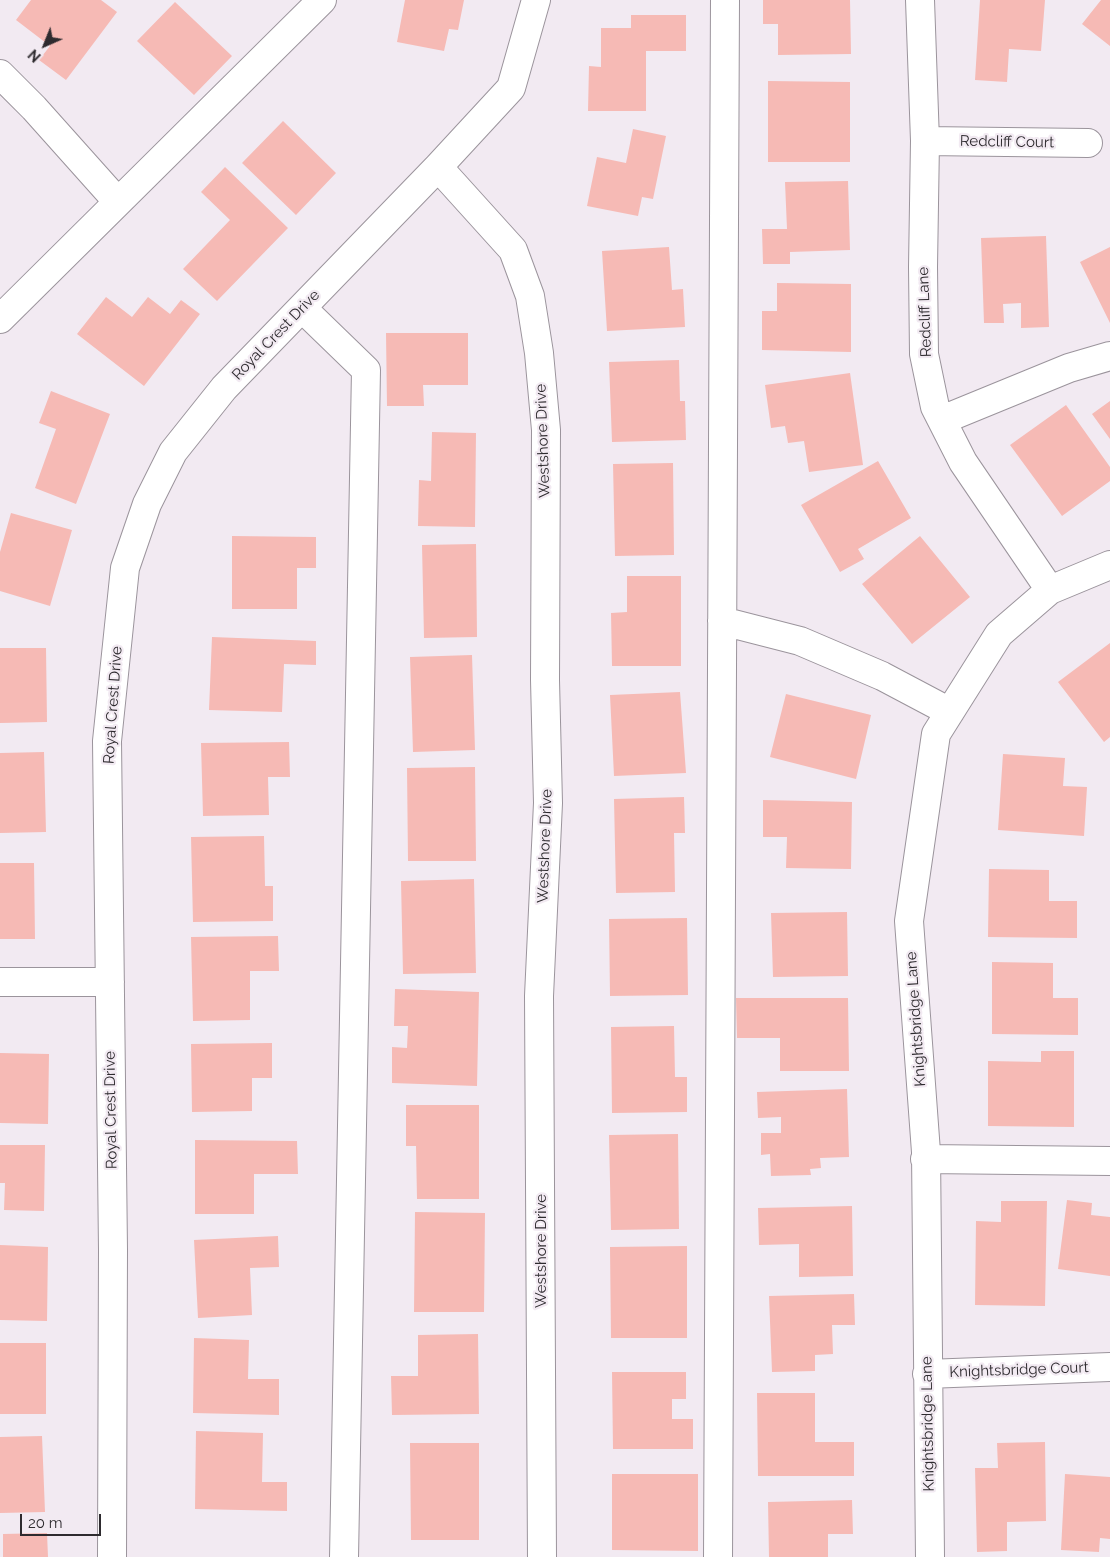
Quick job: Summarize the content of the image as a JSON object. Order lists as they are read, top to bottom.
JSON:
{
  "streets": {
    "street": [
      "Redcliff Court",
      "Redcliff Lane",
      "Royal Crest Drive",
      "Westshore Drive",
      "Knightsbridge Lane",
      "Knightsbridge Court"
    ]
  },
  "crossings": [
    ["Redcliff Court", "Redcliff Lane"],
    ["Redcliff Lane", "Knightsbridge Lane"],
    ["Royal Crest Drive", "Westshore Drive"],
    ["Knightsbridge Lane", "Knightsbridge Court"]
  ],
  "scale_bar": "20 m",
  "north": "bottom left"
}
